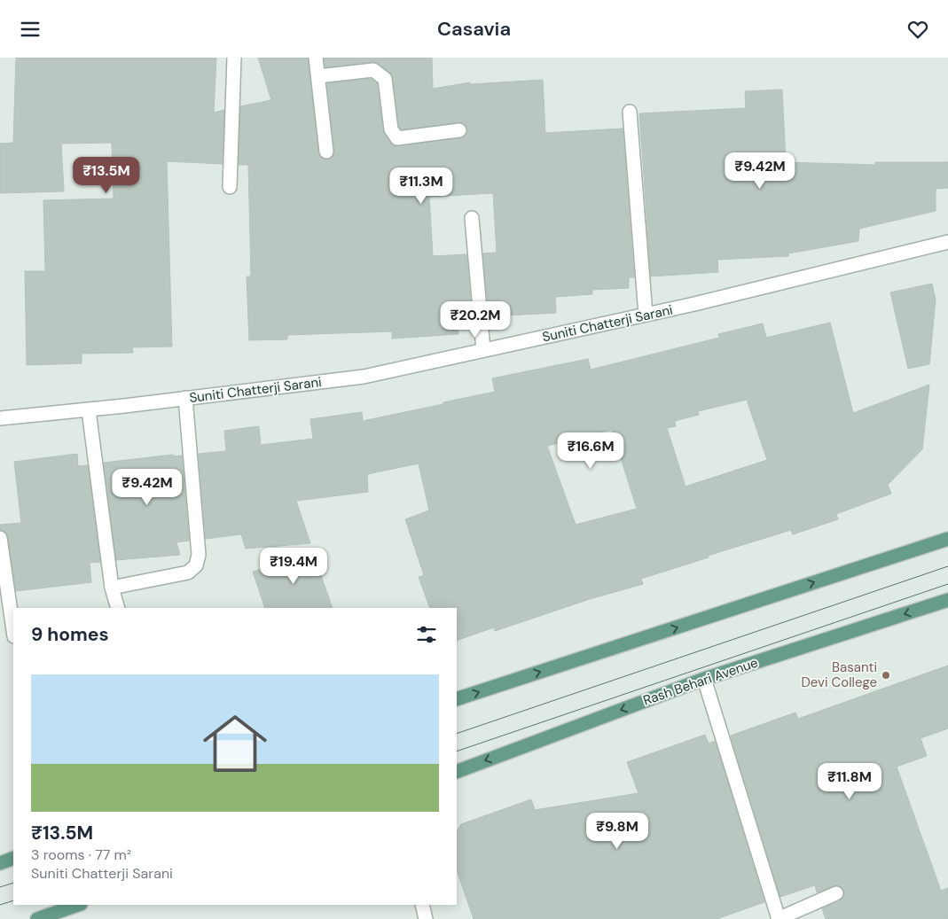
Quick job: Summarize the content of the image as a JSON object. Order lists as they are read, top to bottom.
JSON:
{
  "streets": {
    "main road": ["Rash Behari Avenue"],
    "street": ["Suniti Chatterji Sarani"]
  },
  "places": ["Basanti Devi College"],
  "page": {
    "header": "Casavia",
    "price": [
      "₹9.42M",
      "₹13.5M",
      "₹11.3M",
      "₹20.2M",
      "₹16.6M",
      "₹9.42M",
      "₹19.4M",
      "₹11.8M",
      "₹9.8M"
    ],
    "heading": "9 homes",
    "list": [
      {
        "name": "₹13.5M",
        "note": "3 rooms · 77 m² · Suniti Chatterji Sarani"
      }
    ]
  }
}
